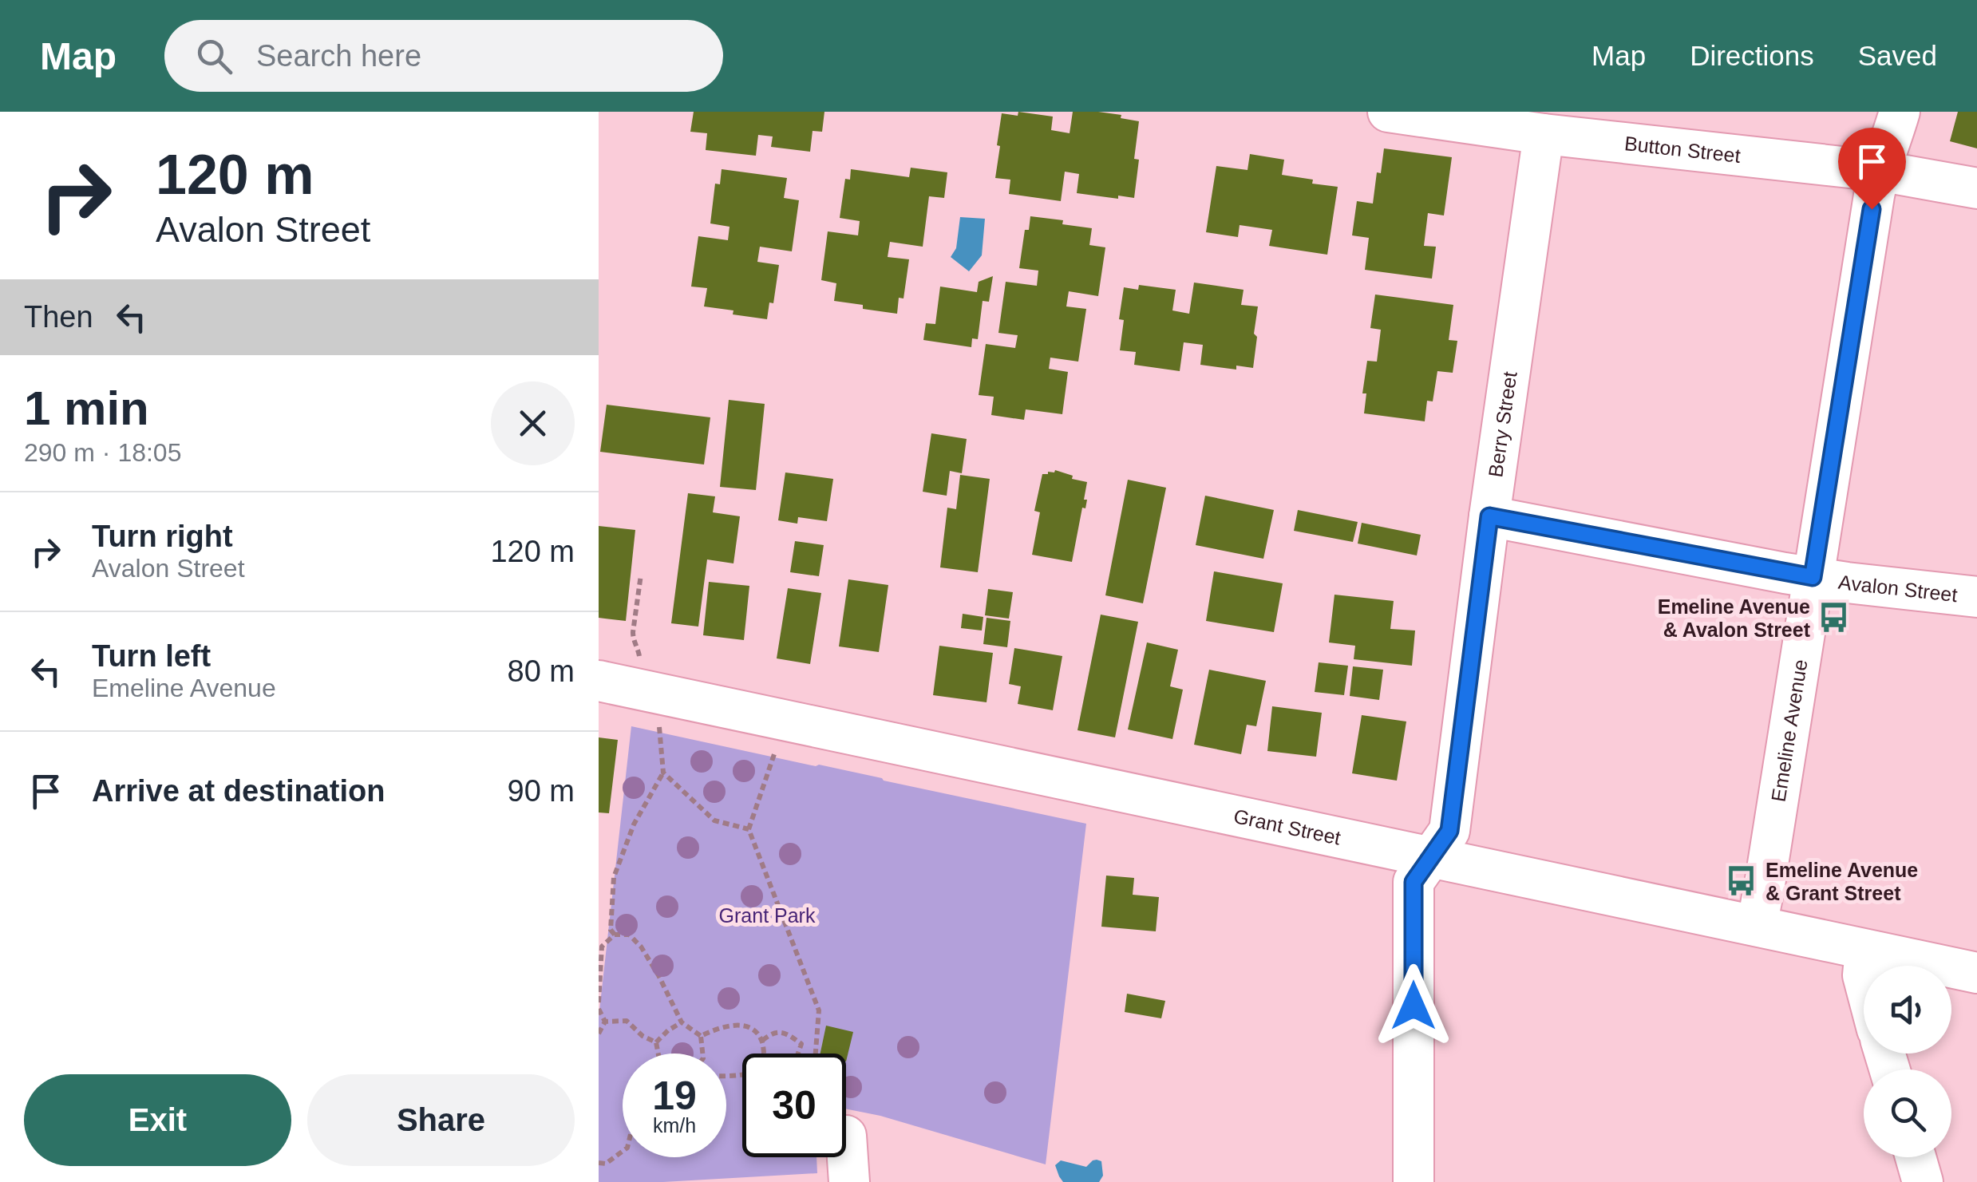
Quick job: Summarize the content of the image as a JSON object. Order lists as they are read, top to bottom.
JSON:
{
  "streets": {
    "street": [
      "Button Street",
      "Berry Street",
      "Avalon Street",
      "Emeline Avenue",
      "Grant Street"
    ]
  },
  "crossings": [
    ["Button Street", "Berry Street"],
    ["Button Street", "Emeline Avenue"],
    ["Berry Street", "Avalon Street"],
    ["Berry Street", "Grant Street"],
    ["Avalon Street", "Emeline Avenue"],
    ["Emeline Avenue", "Grant Street"]
  ],
  "parks": ["Grant Park"],
  "places": {
    "bus stop": ["Emeline Avenue & Avalon Street", "Emeline Avenue & Grant Street"]
  },
  "page": {
    "header": "Map",
    "search": "Search here",
    "nav": ["Map", "Directions", "Saved"],
    "turn": ["120 m", "Avalon Street"],
    "then": "Then",
    "heading": ["1 min", "290 m · 18:05"],
    "list": [
      {
        "name": "Turn right",
        "note": "Avalon Street",
        "value": "120 m"
      },
      {
        "name": "Turn left",
        "note": "Emeline Avenue",
        "value": "80 m"
      },
      {
        "name": "Arrive at destination",
        "value": "90 m"
      }
    ],
    "speed": "19 km/h",
    "limit": "30",
    "buttons": ["Exit", "Share"]
  }
}
